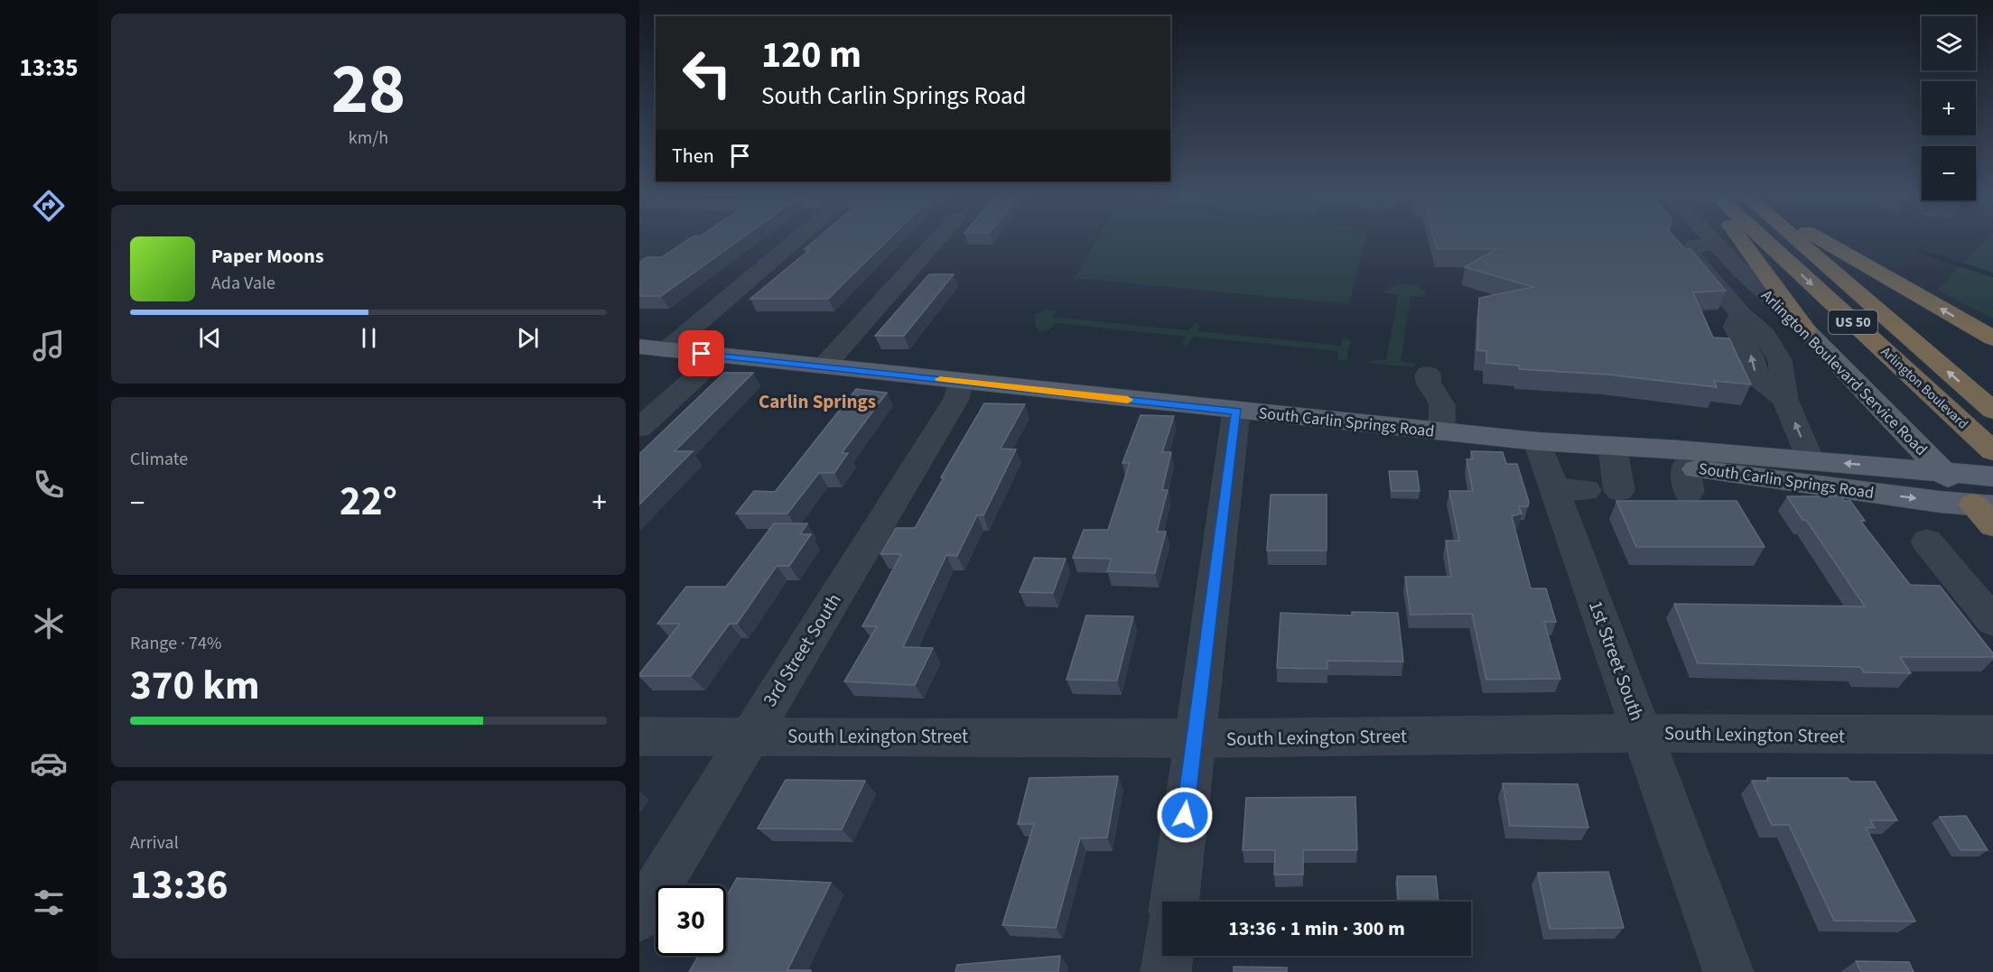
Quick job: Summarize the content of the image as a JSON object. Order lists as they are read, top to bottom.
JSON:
{
  "streets": {
    "highway": ["US 50", "Arlington Boulevard"],
    "main road": ["Arlington Boulevard Service Road", "South Carlin Springs Road"],
    "street": ["3rd Street South", "1st Street South", "South Lexington Street"]
  },
  "crossings": [
    ["Arlington Boulevard Service Road", "South Carlin Springs Road"],
    ["South Carlin Springs Road", "3rd Street South"],
    ["South Carlin Springs Road", "1st Street South"],
    ["3rd Street South", "South Lexington Street"],
    ["1st Street South", "South Lexington Street"]
  ],
  "one_way": ["Arlington Boulevard Service Road"],
  "districts": ["Carlin Springs"],
  "page": {
    "tabs": "13:35",
    "tile": [
      ["28", "km/h"],
      "Climate",
      ["Range · 74%", "370 km"],
      ["Arrival", "13:36"]
    ],
    "map_buttons": ["+", "−"],
    "turn": ["120 m", "South Carlin Springs Road"],
    "then": "Then",
    "song": ["Paper Moons", "Ada Vale"],
    "heat": ["−", "22°", "+"],
    "limit": "30",
    "trip": "13:36 · 1 min · 300 m"
  }
}
